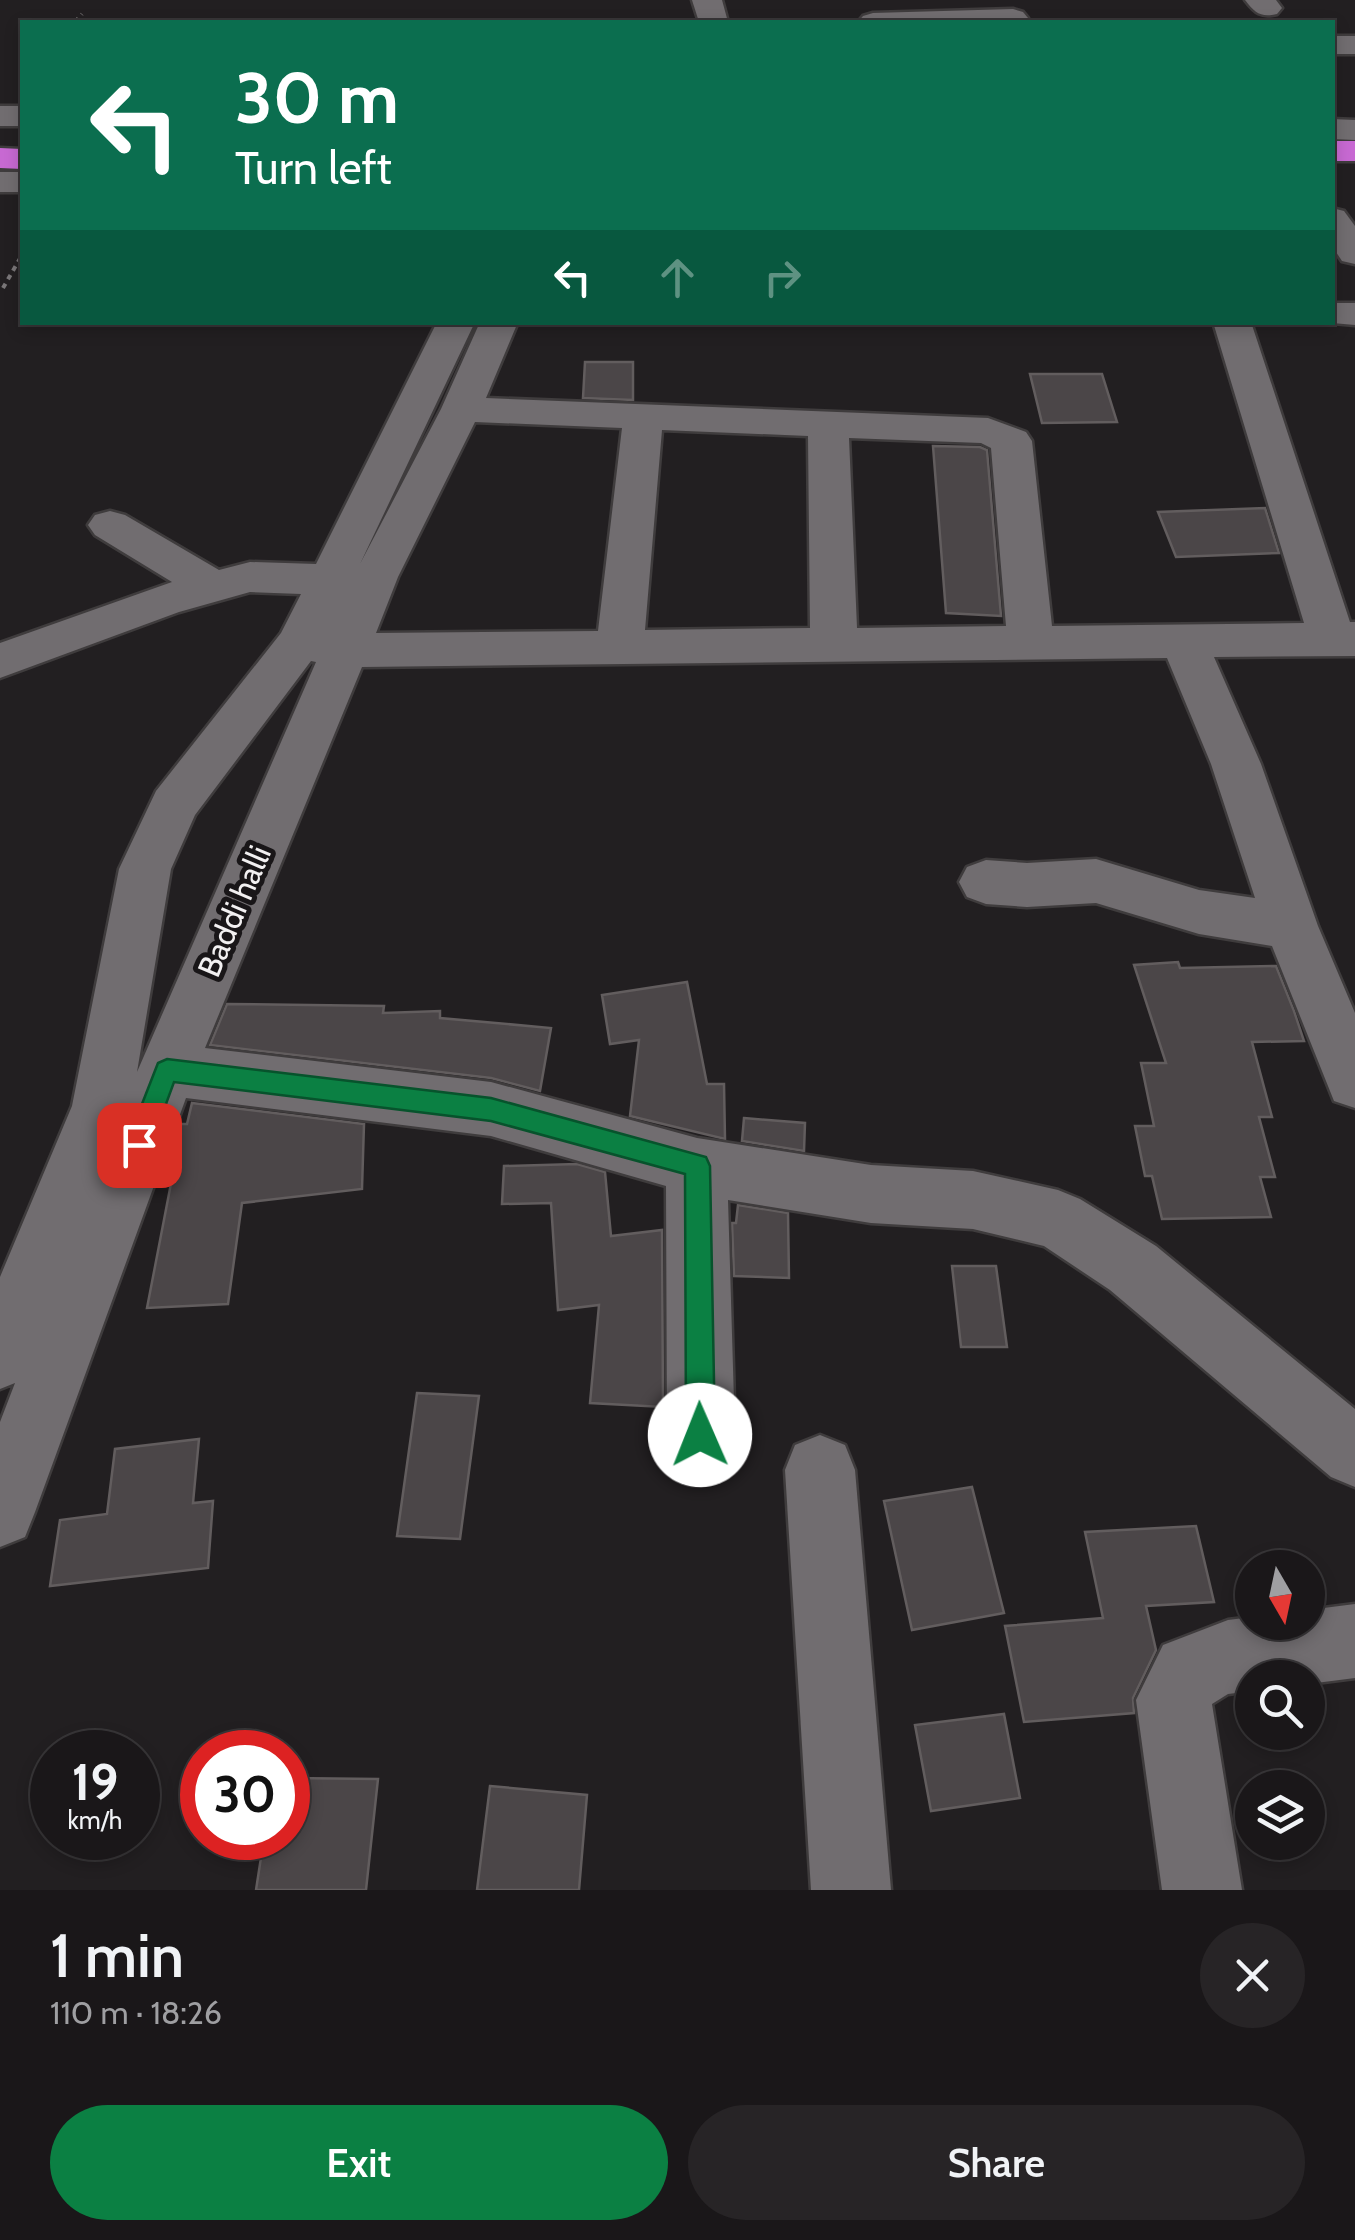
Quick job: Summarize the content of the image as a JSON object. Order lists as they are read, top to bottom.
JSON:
{
  "streets": {
    "street": ["Baddi halli"]
  },
  "north": "bottom",
  "page": {
    "turn": ["30 m", "Turn left"],
    "speed": "19 km/h",
    "limit": "30",
    "heading": ["1 min", "110 m · 18:26"],
    "buttons": ["Exit", "Share"]
  }
}
